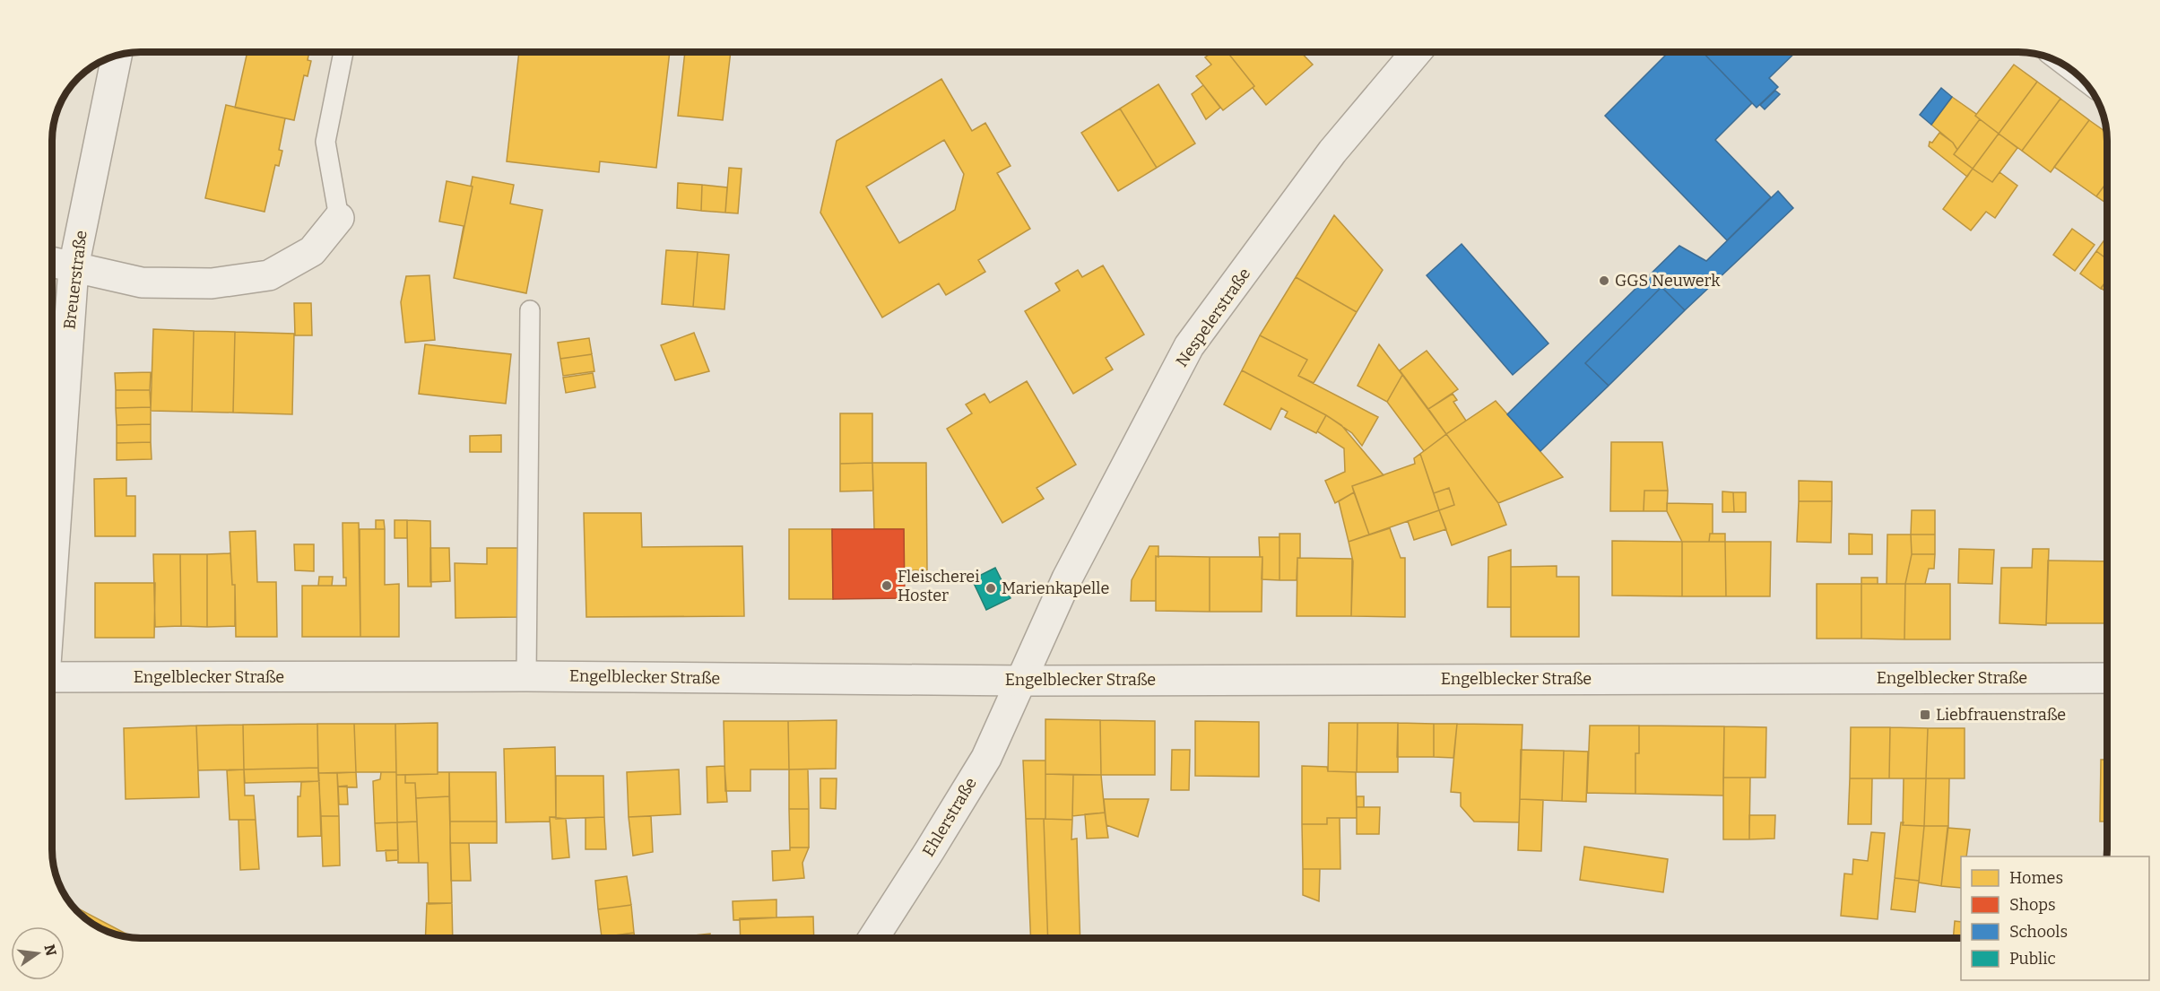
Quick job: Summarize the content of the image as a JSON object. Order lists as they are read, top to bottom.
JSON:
{
  "streets": {
    "street": [
      "Breuerstraße",
      "Nespelerstraße",
      "Engelblecker Straße",
      "Ehlerstraße"
    ]
  },
  "crossings": [
    ["Nespelerstraße", "Engelblecker Straße"],
    ["Nespelerstraße", "Ehlerstraße"],
    ["Engelblecker Straße", "Ehlerstraße"]
  ],
  "places": {
    "other": ["GGS Neuwerk", "Fleischerei Hoster", "Marienkapelle"],
    "transit": ["Liebfrauenstraße"]
  },
  "legend": [
    "Homes",
    "Shops",
    "Schools",
    "Public"
  ],
  "north": "right"
}
